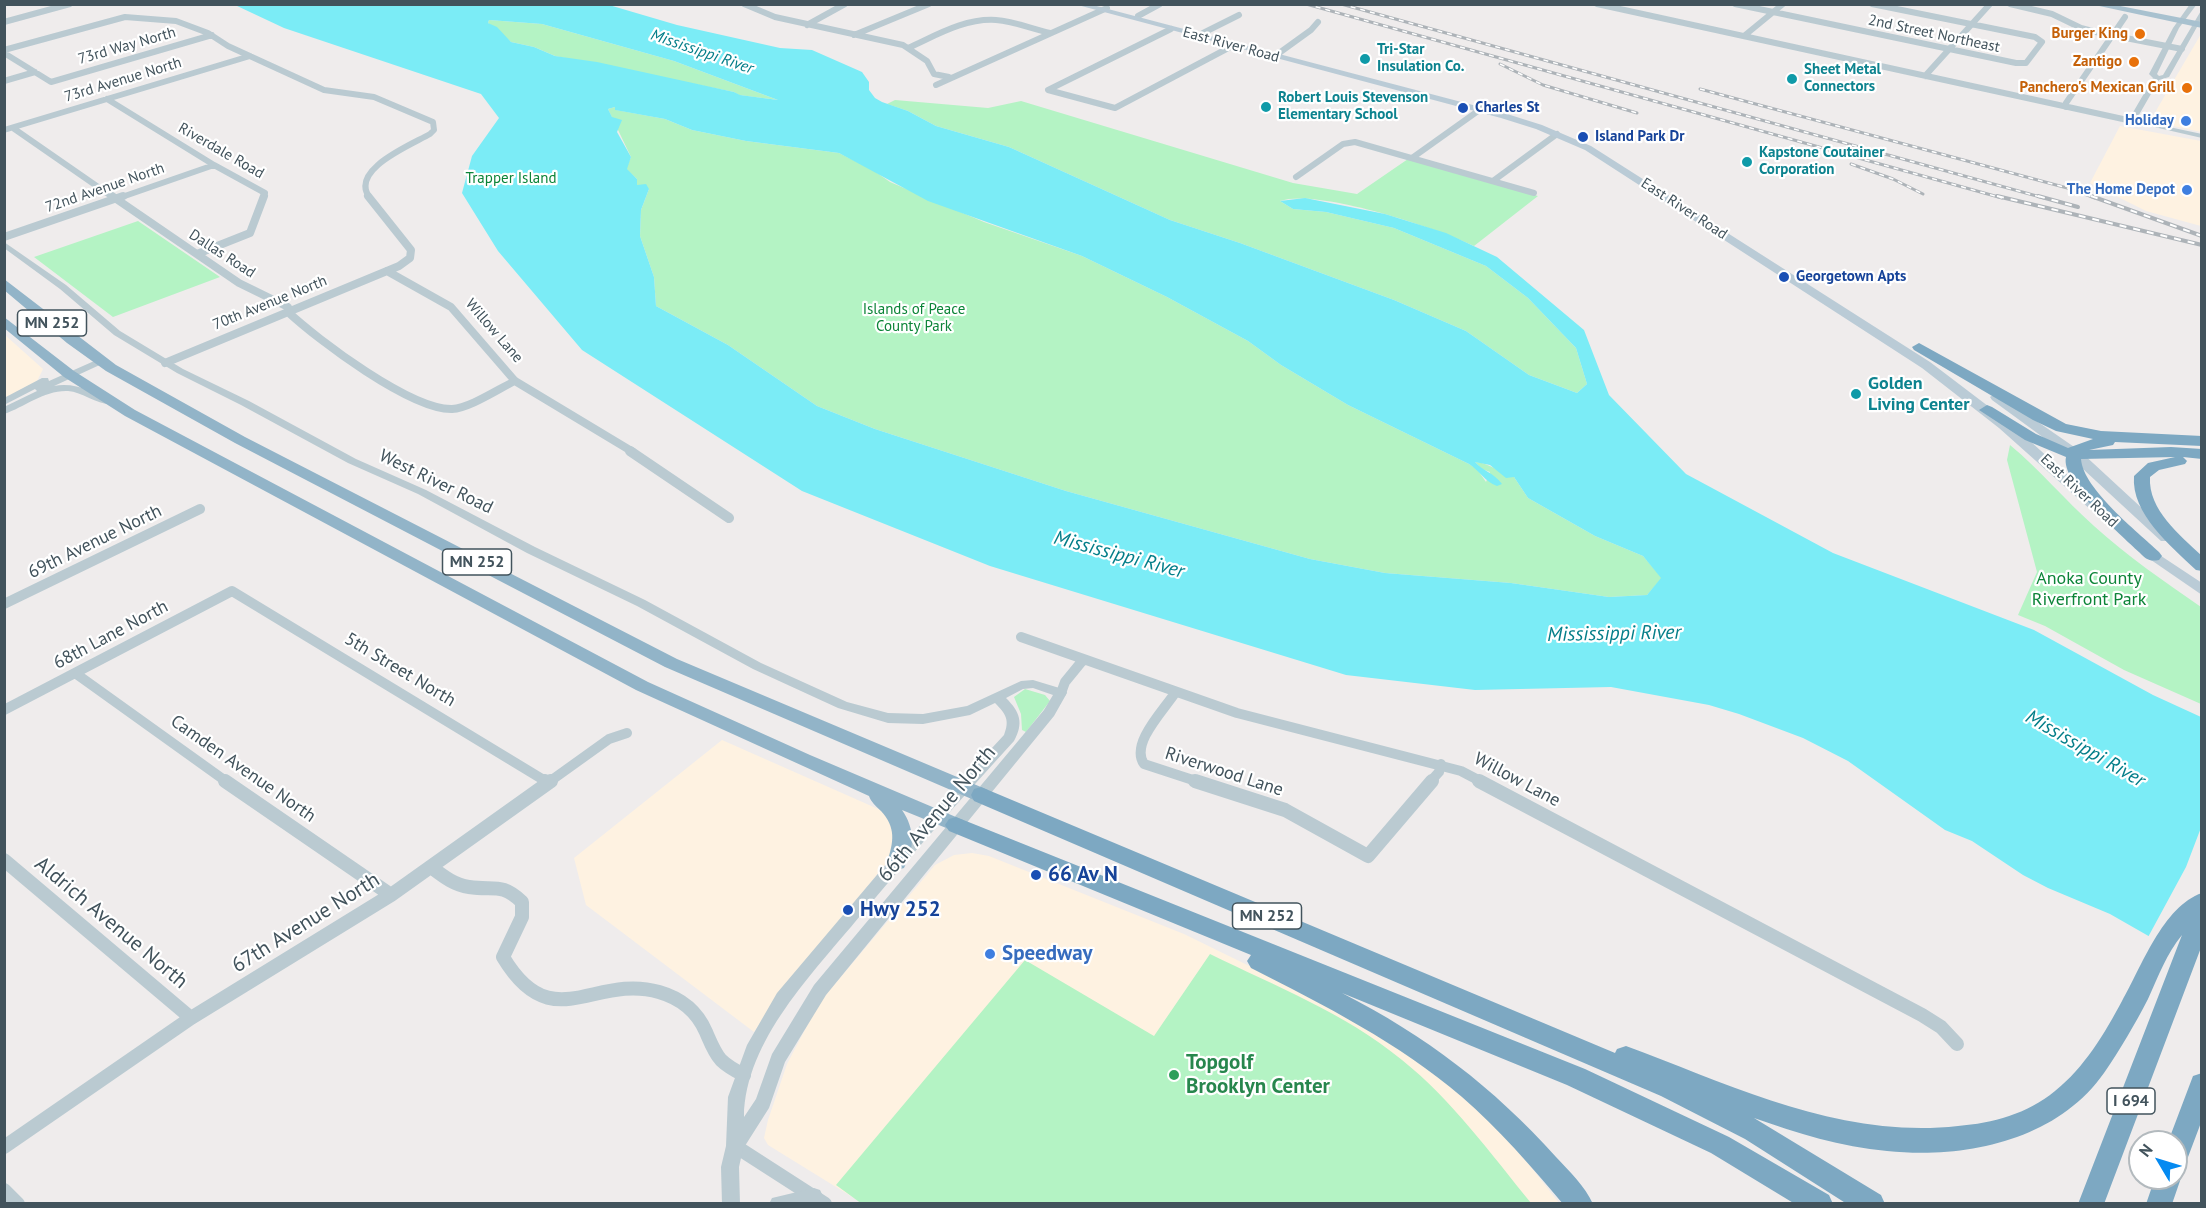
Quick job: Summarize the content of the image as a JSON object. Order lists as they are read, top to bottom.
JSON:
{
  "streets": {
    "highway": ["MN 252", "I 694"],
    "main road": ["East River Road"],
    "street": [
      "2nd Street Northeast",
      "73rd Way North",
      "73rd Avenue North",
      "Riverdale Road",
      "72nd Avenue North",
      "Dallas Road",
      "70th Avenue North",
      "Willow Lane",
      "West River Road",
      "69th Avenue North",
      "68th Lane North",
      "5th Street North",
      "Camden Avenue North",
      "Riverwood Lane",
      "66th Avenue North",
      "Aldrich Avenue North",
      "67th Avenue North"
    ]
  },
  "crossings": [
    ["73rd Avenue North", "Riverdale Road"],
    ["73rd Avenue North", "Dallas Road"],
    ["Riverdale Road", "72nd Avenue North"],
    ["Riverdale Road", "Dallas Road"],
    ["72nd Avenue North", "Dallas Road"],
    ["Dallas Road", "70th Avenue North"],
    ["Dallas Road", "Willow Lane"],
    ["70th Avenue North", "Willow Lane"],
    ["70th Avenue North", "West River Road"],
    ["MN 252", "66th Avenue North"],
    ["Willow Lane", "Riverwood Lane"],
    ["Willow Lane", "66th Avenue North"],
    ["West River Road", "66th Avenue North"],
    ["68th Lane North", "5th Street North"],
    ["68th Lane North", "Camden Avenue North"],
    ["5th Street North", "67th Avenue North"],
    ["Camden Avenue North", "67th Avenue North"],
    ["Aldrich Avenue North", "67th Avenue North"]
  ],
  "water": ["Mississippi River"],
  "parks": ["Trapper Island", "Islands of Peace County Park", "Anoka County Riverfront Park"],
  "places": [
    "Burger King",
    "Tri-Star Insulation Co.",
    "Zantigo",
    "Sheet Metal Connectors",
    "Panchero's Mexican Grill",
    "Robert Louis Stevenson Elementary School",
    "Charles St",
    "Holiday",
    "Island Park Dr",
    "Kapstone Coutainer Corporation",
    "The Home Depot",
    "Georgetown Apts",
    "Golden Living Center",
    "66 Av N",
    "Hwy 252",
    "Speedway",
    "Topgolf Brooklyn Center"
  ],
  "north": "top left"
}
